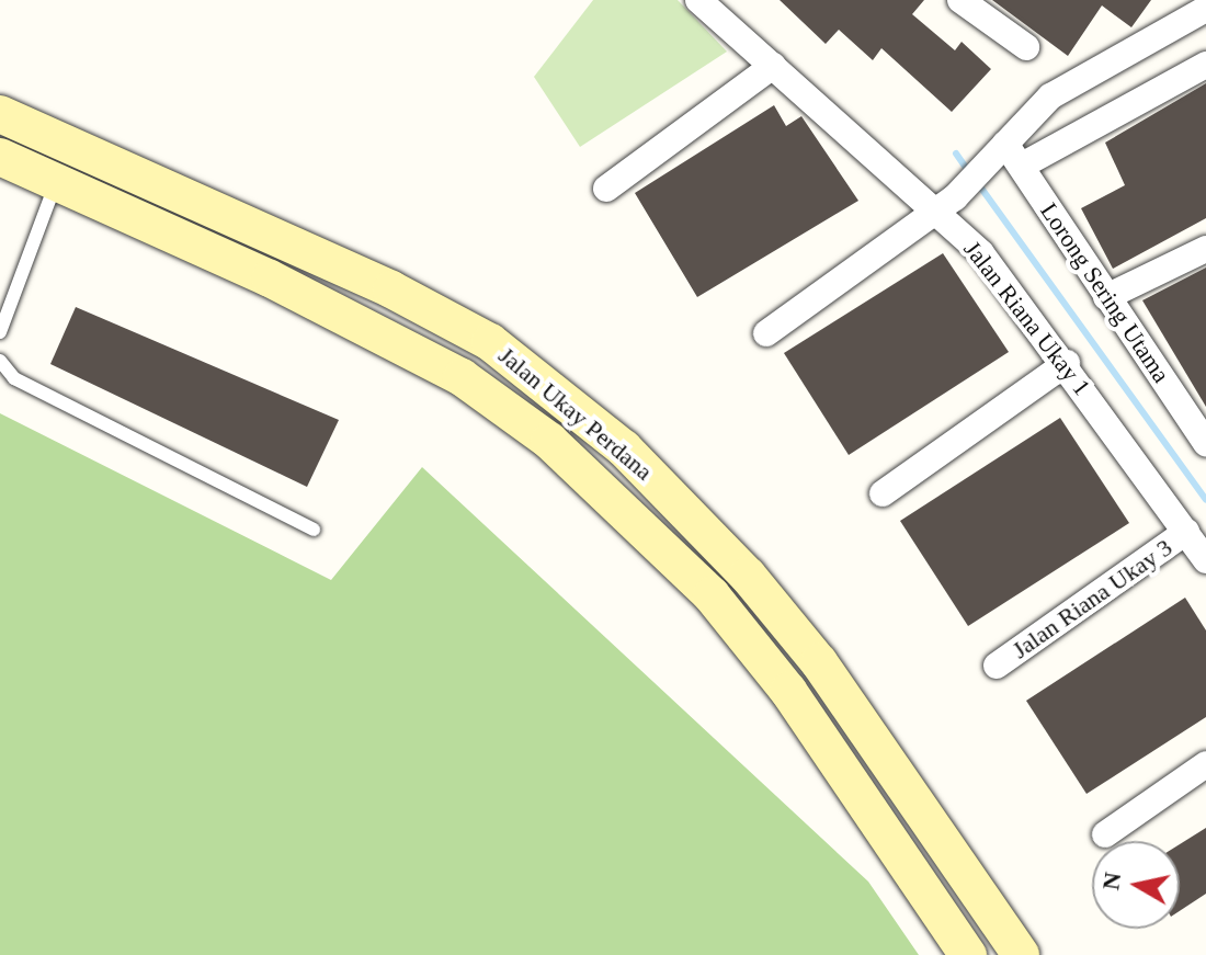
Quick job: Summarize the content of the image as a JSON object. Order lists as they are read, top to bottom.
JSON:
{
  "streets": {
    "street": [
      "Lorong Sering Utama",
      "Jalan Riana Ukay 1",
      "Jalan Ukay Perdana",
      "Jalan Riana Ukay 3"
    ]
  },
  "crossings": [
    ["Jalan Riana Ukay 1", "Jalan Riana Ukay 3"]
  ],
  "north": "left"
}
